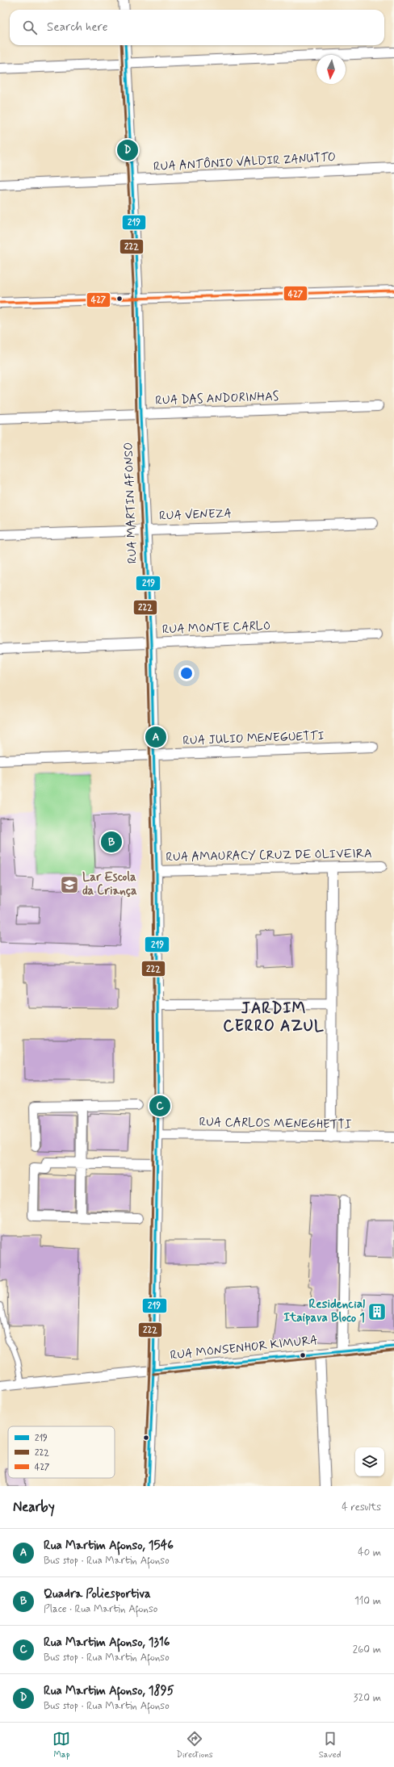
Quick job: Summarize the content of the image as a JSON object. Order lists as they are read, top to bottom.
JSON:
{
  "streets": {
    "street": [
      "RUA ANTÔNIO VALDIR ZANUTTO",
      "RUA DAS ANDORINHAS",
      "RUA MARTIN AFONSO",
      "RUA VENEZA",
      "RUA MONTE CARLO",
      "RUA JULIO MENEGUETTI",
      "RUA AMAURACY CRUZ DE OLIVEIRA",
      "RUA CARLOS MENEGHETTI",
      "RUA MONSENHOR KIMURA"
    ]
  },
  "crossings": [
    ["RUA ANTÔNIO VALDIR ZANUTTO", "RUA MARTIN AFONSO"],
    ["RUA DAS ANDORINHAS", "RUA MARTIN AFONSO"],
    ["RUA MARTIN AFONSO", "RUA VENEZA"],
    ["RUA MARTIN AFONSO", "RUA MONTE CARLO"],
    ["RUA MARTIN AFONSO", "RUA JULIO MENEGUETTI"],
    ["RUA MARTIN AFONSO", "RUA AMAURACY CRUZ DE OLIVEIRA"],
    ["RUA MARTIN AFONSO", "RUA CARLOS MENEGHETTI"],
    ["RUA MARTIN AFONSO", "RUA MONSENHOR KIMURA"]
  ],
  "districts": ["JARDIM CERRO AZUL"],
  "places": {
    "school or university": ["Lar Escola da Criança"],
    "building": ["Residencial Itaipava Bloco 1"]
  },
  "lines": ["transit line 219", "transit line 222", "transit line 427"],
  "legend": ["219", "222", "427"],
  "north": "bottom",
  "page": {
    "search": "Search here",
    "pins": [
      "D",
      "A",
      "B",
      "C"
    ],
    "heading": ["Nearby", "4 results"],
    "list": [
      {
        "mark": "A",
        "name": "Rua Martim Afonso, 1546",
        "note": "Bus stop · Rua Martin Afonso",
        "value": "40 m"
      },
      {
        "mark": "B",
        "name": "Quadra Poliesportiva",
        "note": "Place · Rua Martin Afonso",
        "value": "110 m"
      },
      {
        "mark": "C",
        "name": "Rua Martim Afonso, 1316",
        "note": "Bus stop · Rua Martin Afonso",
        "value": "260 m"
      },
      {
        "mark": "D",
        "name": "Rua Martim Afonso, 1895",
        "note": "Bus stop · Rua Martin Afonso",
        "value": "320 m"
      }
    ],
    "nav": ["Map", "Directions", "Saved"]
  }
}
